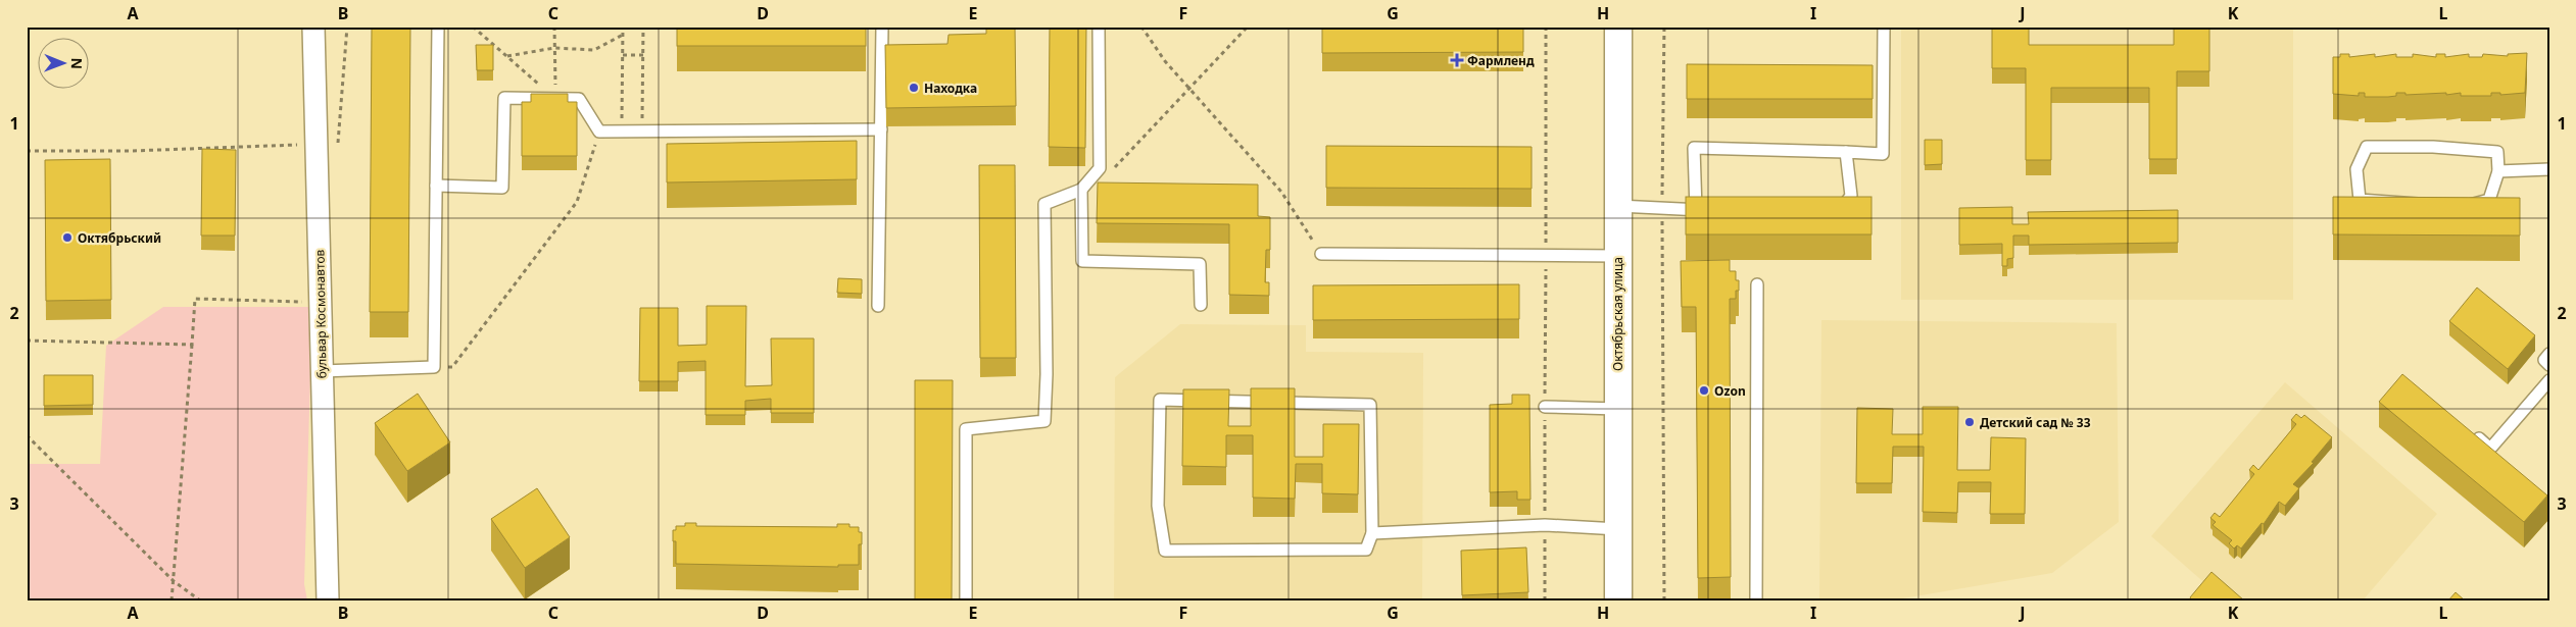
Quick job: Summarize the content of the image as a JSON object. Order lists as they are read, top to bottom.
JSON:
{
  "streets": {
    "street": ["бульвар Космонавтов", "Октябрьская улица"]
  },
  "places": {
    "health": ["Фармленд"],
    "other": [
      "Находка",
      "Октябрьский",
      "Ozon",
      "Детский сад № 33"
    ]
  },
  "north": "right",
  "grid": {
    "columns": [
      "A",
      "B",
      "C",
      "D",
      "E",
      "F",
      "G",
      "H",
      "I",
      "J",
      "K",
      "L"
    ],
    "rows": ["1", "2", "3"]
  }
}
